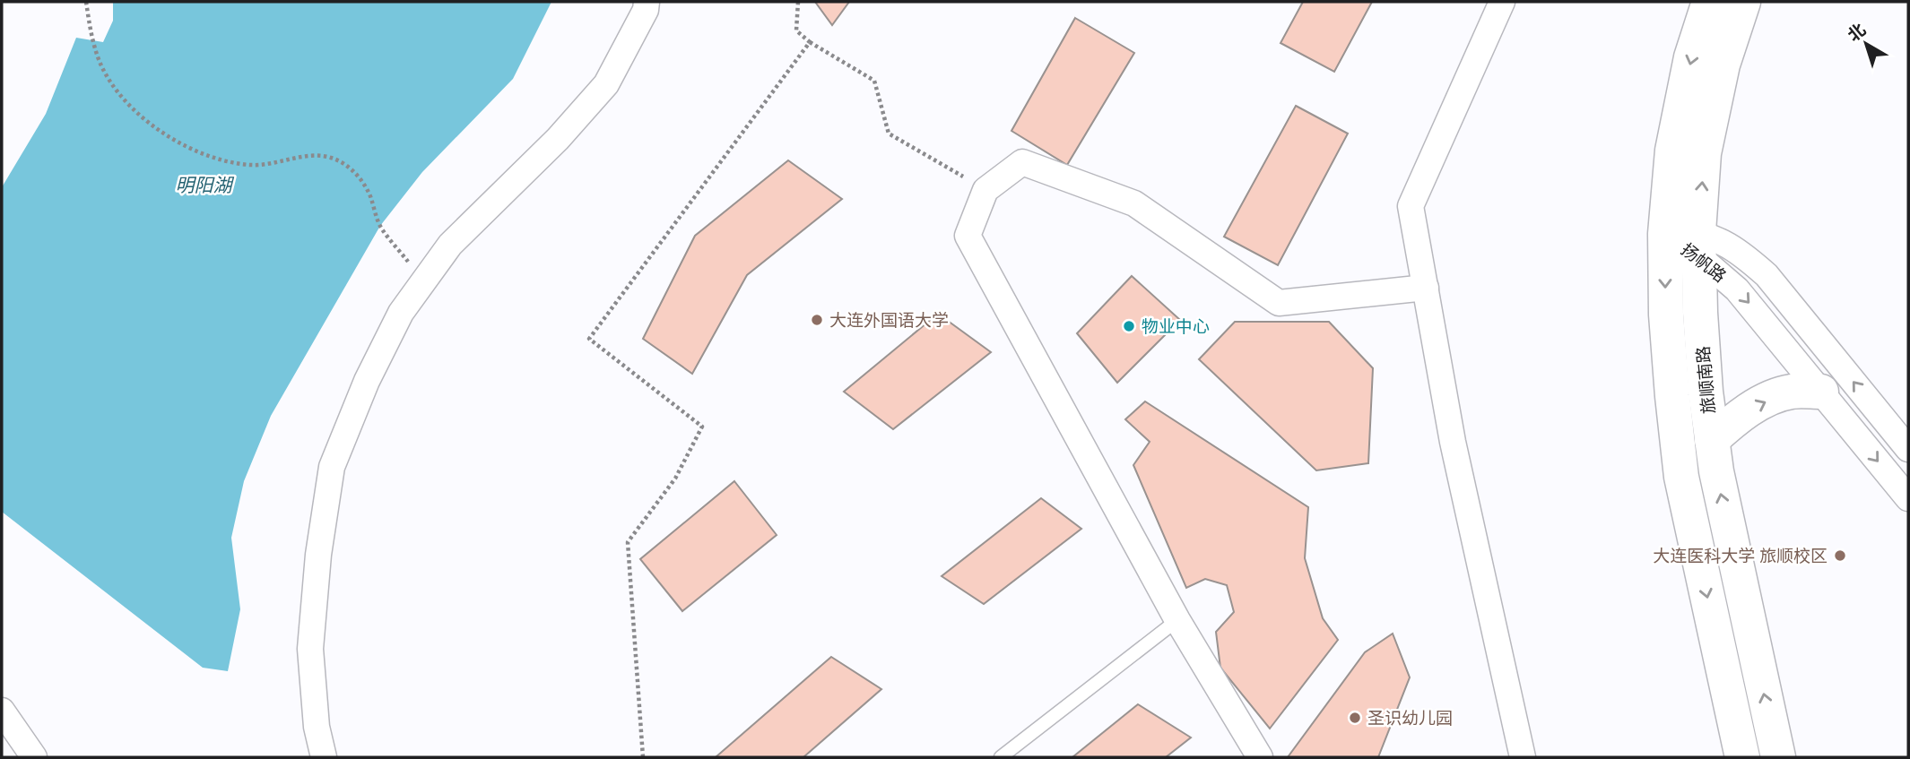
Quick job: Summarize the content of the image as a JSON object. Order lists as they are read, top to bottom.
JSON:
{
  "streets": {
    "highway": ["旅顺南路"],
    "street": ["扬帆路"]
  },
  "crossings": [
    ["扬帆路", "旅顺南路"]
  ],
  "water": ["明阳湖"],
  "places": [
    "大连外国语大学",
    "物业中心",
    "大连医科大学 旅顺校区",
    "圣识幼儿园"
  ],
  "north": "top left"
}
